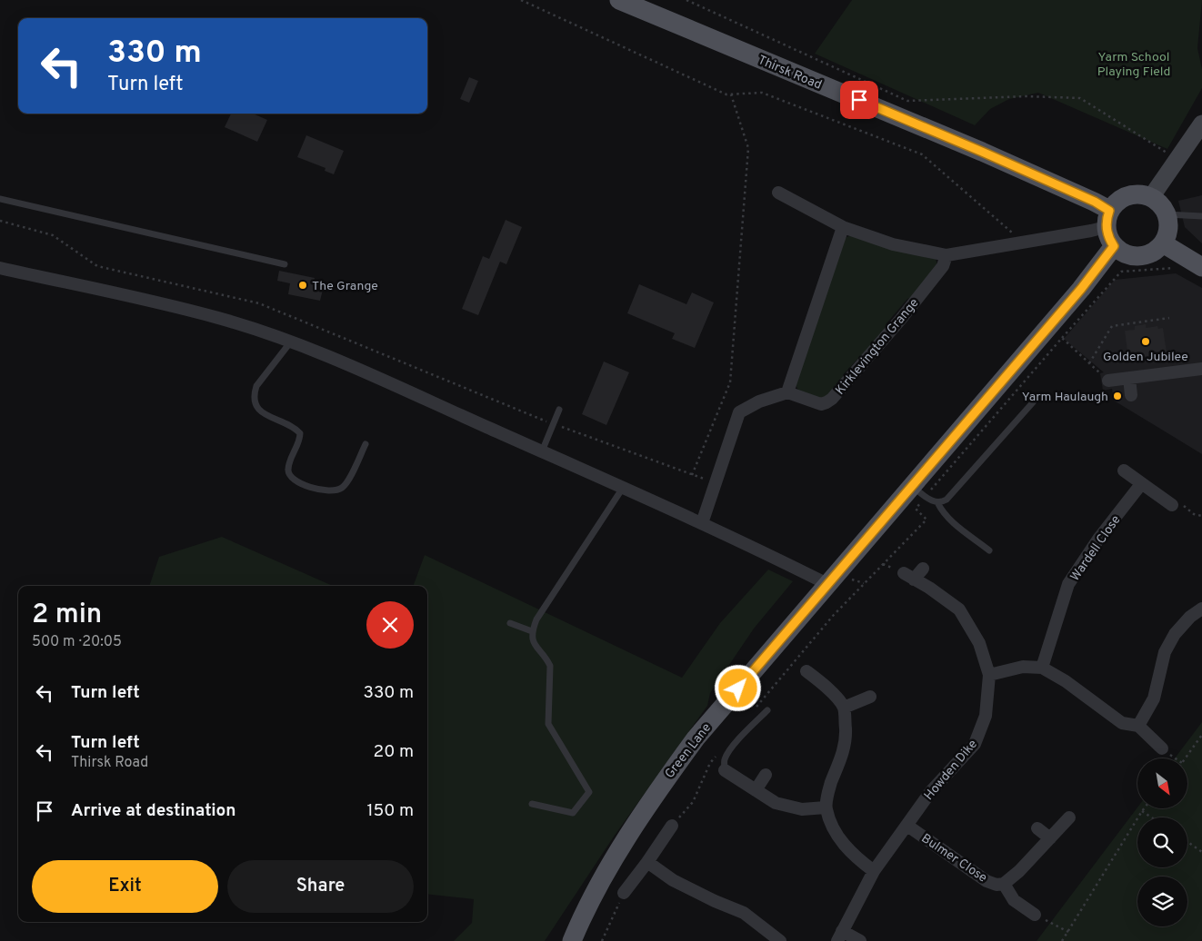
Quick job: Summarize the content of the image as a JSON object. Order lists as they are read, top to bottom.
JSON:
{
  "streets": {
    "main road": ["Thirsk Road", "Green Lane"],
    "street": [
      "Kirklevington Grange",
      "Wardell Close",
      "Howden Dike",
      "Bulmer Close"
    ]
  },
  "crossings": [
    ["Thirsk Road", "Green Lane"],
    ["Howden Dike", "Bulmer Close"]
  ],
  "parks": ["Yarm School Playing Field"],
  "places": ["The Grange", "Golden Jubilee", "Yarm Haulaugh"],
  "north": "bottom right",
  "page": {
    "turn": ["330 m", "Turn left"],
    "heading": ["2 min", "500 m · 20:05"],
    "list": [
      {
        "name": "Turn left",
        "value": "330 m"
      },
      {
        "name": "Turn left",
        "note": "Thirsk Road",
        "value": "20 m"
      },
      {
        "name": "Arrive at destination",
        "value": "150 m"
      }
    ],
    "buttons": ["Exit", "Share"]
  }
}
